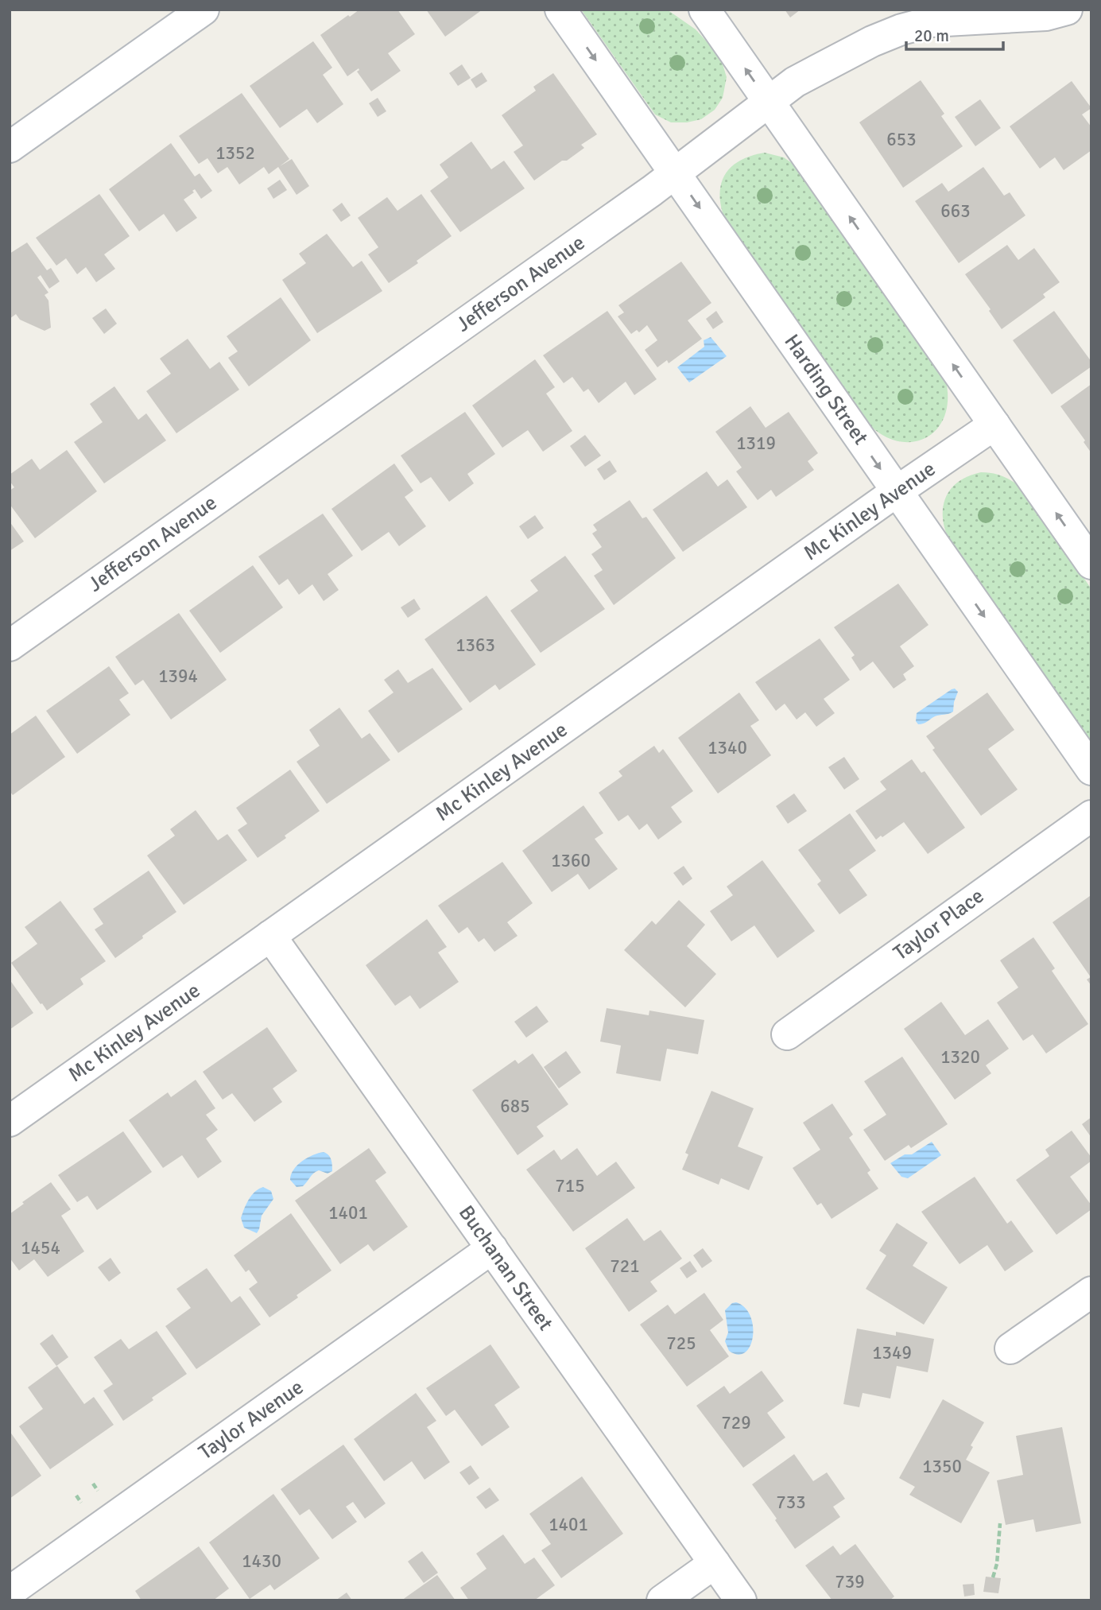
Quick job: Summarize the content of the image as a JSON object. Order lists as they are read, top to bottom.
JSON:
{
  "streets": {
    "street": [
      "Jefferson Avenue",
      "Harding Street",
      "Mc Kinley Avenue",
      "Taylor Place",
      "Buchanan Street",
      "Taylor Avenue"
    ]
  },
  "crossings": [
    ["Jefferson Avenue", "Harding Street"],
    ["Harding Street", "Mc Kinley Avenue"],
    ["Mc Kinley Avenue", "Buchanan Street"],
    ["Buchanan Street", "Taylor Avenue"]
  ],
  "house_numbers": [
    "653",
    "1352",
    "663",
    "1319",
    "1363",
    "1394",
    "1340",
    "1360",
    "1320",
    "685",
    "715",
    "1401",
    "1454",
    "721",
    "725",
    "1349",
    "729",
    "1350",
    "733",
    "1401",
    "1430",
    "739"
  ],
  "scale_bar": "20 m"
}
